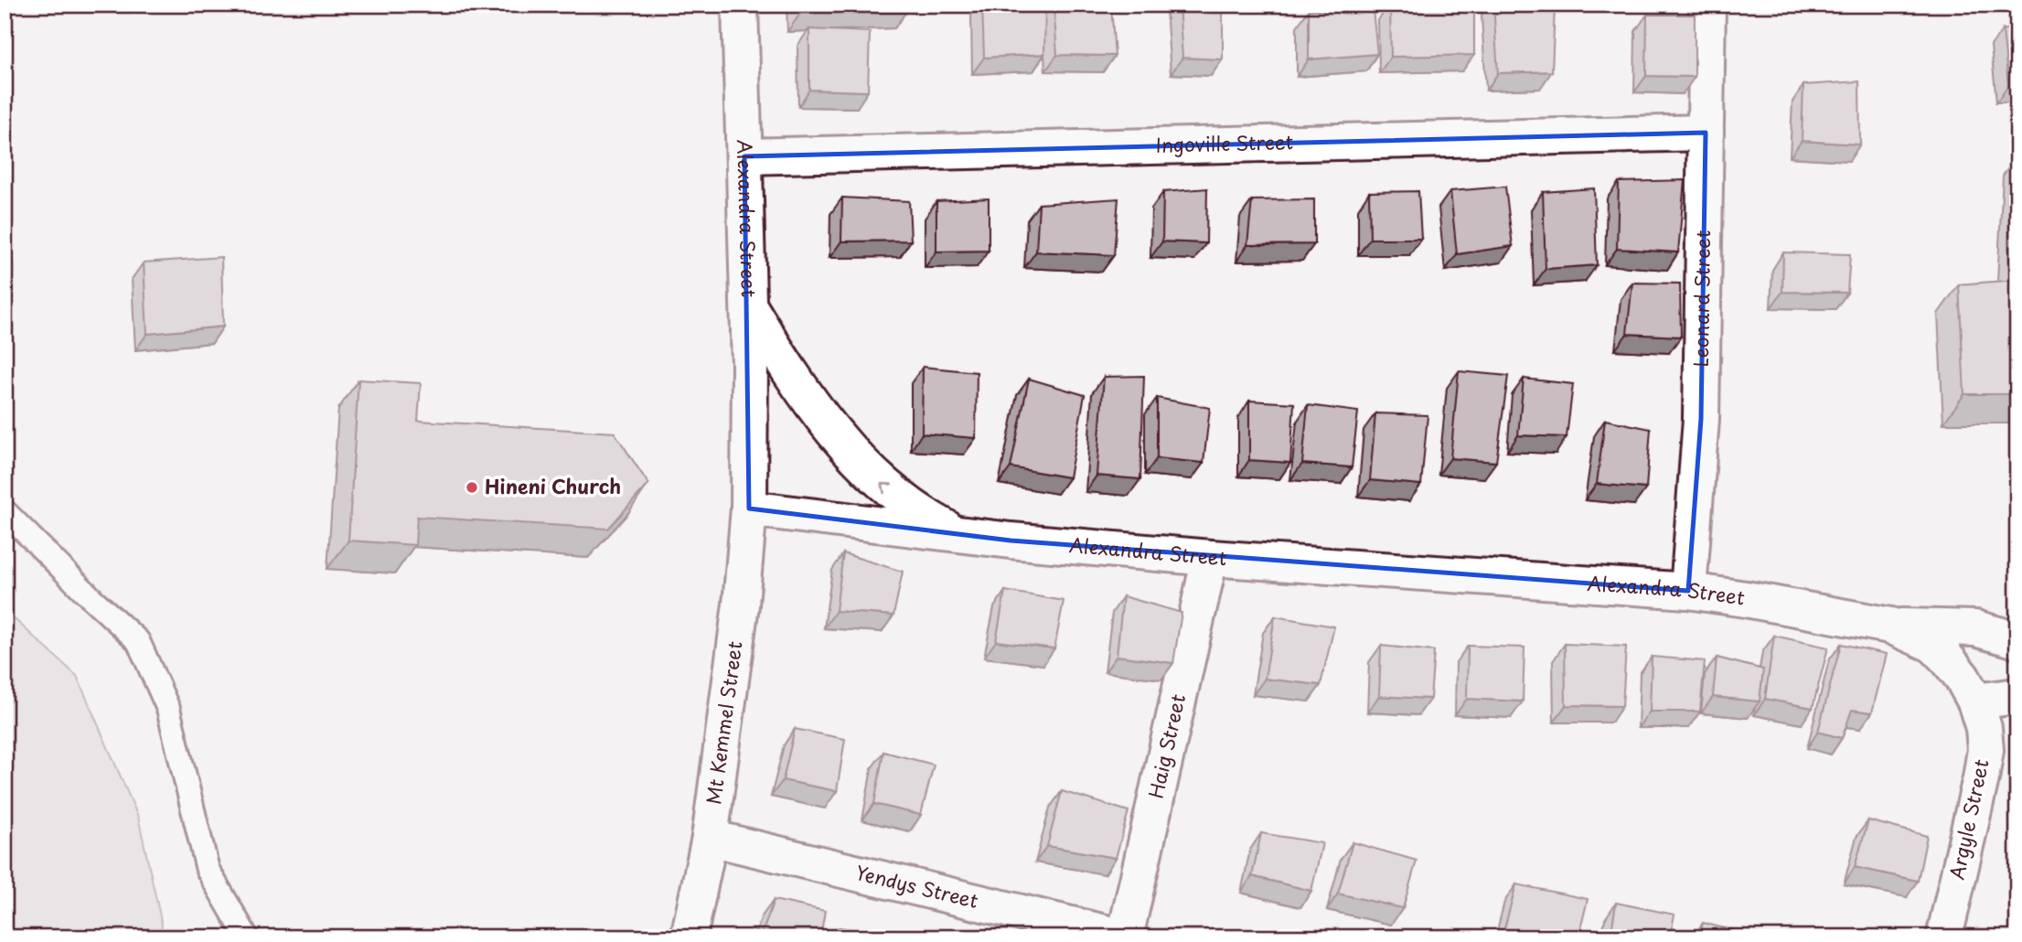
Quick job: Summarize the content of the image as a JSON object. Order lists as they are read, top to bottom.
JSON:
{
  "streets": {
    "street": [
      "Ingoville Street",
      "Alexandra Street",
      "Leonard Street",
      "Mt Kemmel Street",
      "Haig Street",
      "Argyle Street",
      "Yendys Street"
    ]
  },
  "crossings": [
    ["Ingoville Street", "Alexandra Street"],
    ["Ingoville Street", "Leonard Street"],
    ["Alexandra Street", "Leonard Street"],
    ["Alexandra Street", "Mt Kemmel Street"],
    ["Alexandra Street", "Haig Street"],
    ["Alexandra Street", "Argyle Street"],
    ["Mt Kemmel Street", "Yendys Street"],
    ["Haig Street", "Yendys Street"]
  ],
  "places": ["Hineni Church"]
}
